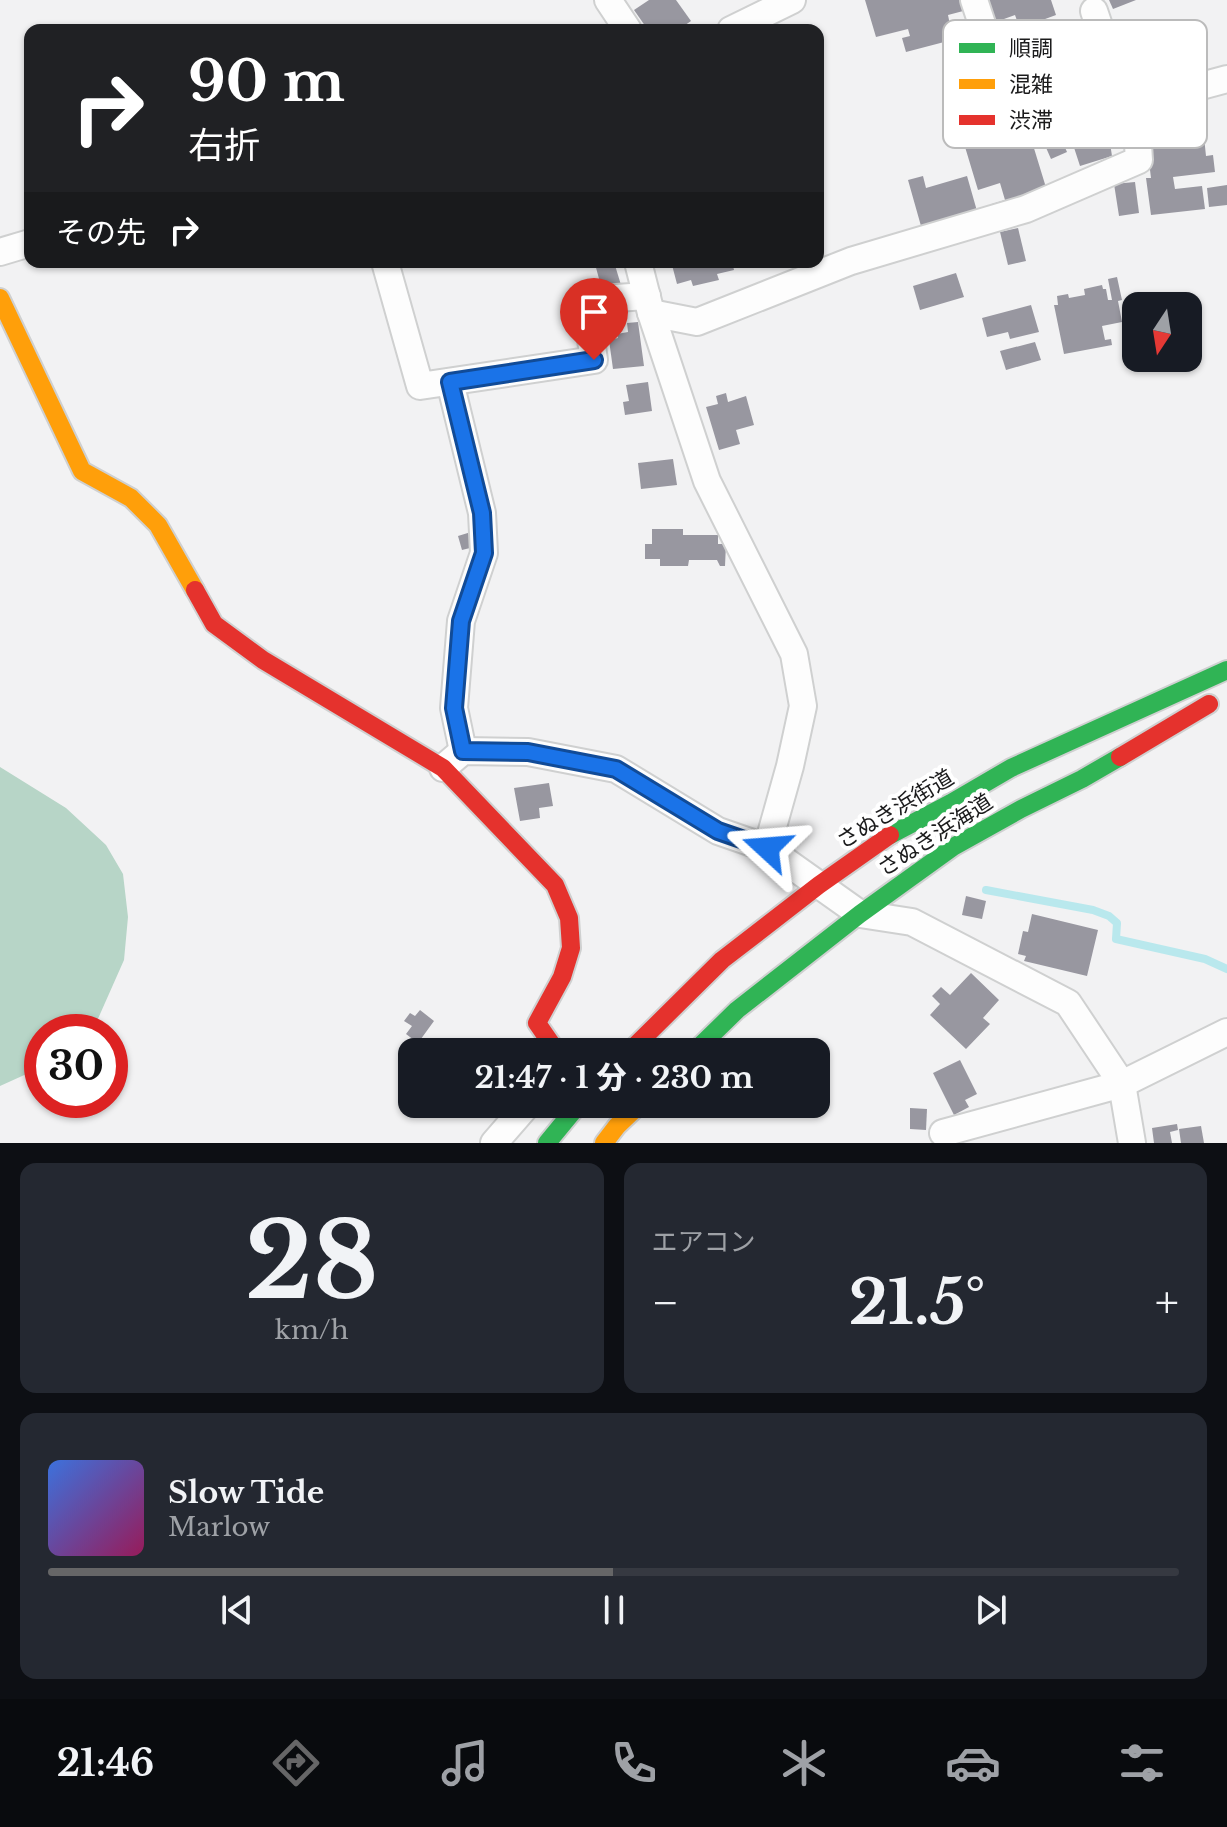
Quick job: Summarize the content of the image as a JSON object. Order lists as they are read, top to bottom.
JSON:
{
  "streets": {
    "main road": ["さぬき浜街道", "さぬき浜海道"]
  },
  "legend": ["順調", "混雑", "渋滞"],
  "north": "bottom",
  "page": {
    "turn": ["90 m", "右折"],
    "then": "その先",
    "limit": "30",
    "trip": "21:47 · 1 分 · 230 m",
    "tile": [
      ["28", "km/h"],
      "エアコン"
    ],
    "heat": ["−", "21.5°", "+"],
    "song": ["Slow Tide", "Marlow"],
    "tabs": "21:46"
  }
}
